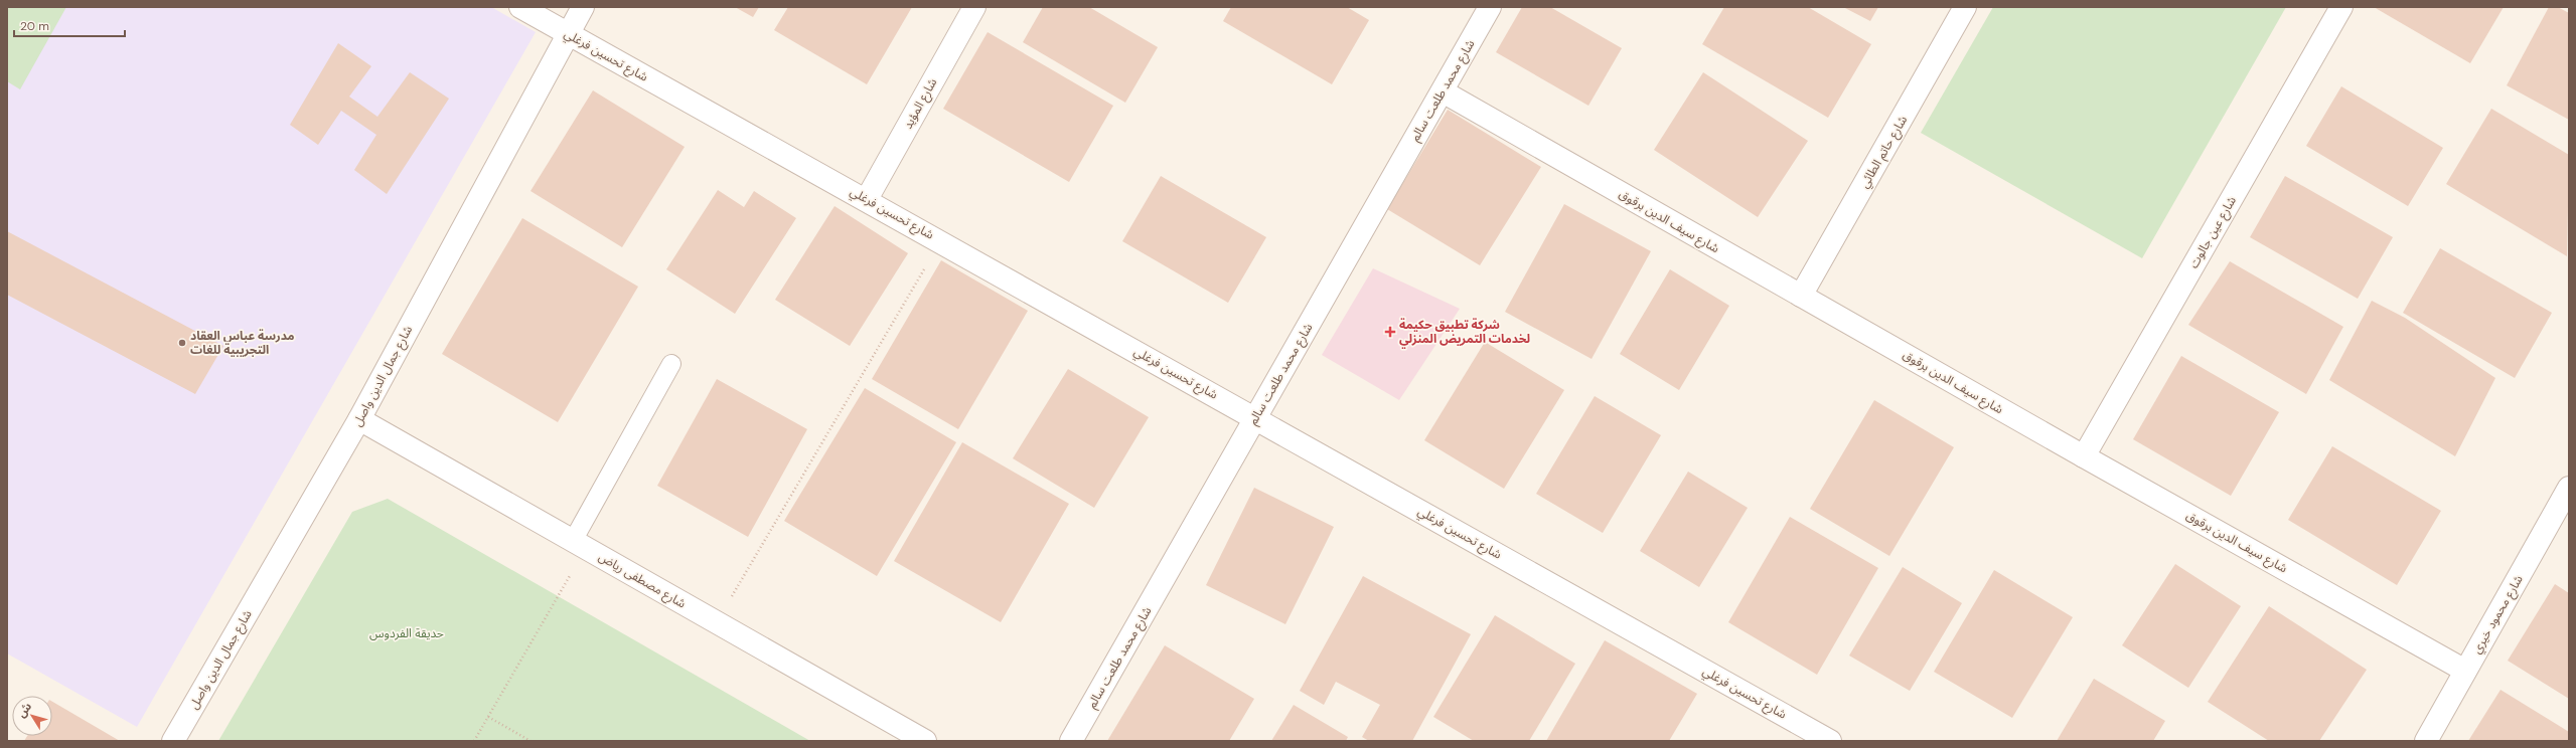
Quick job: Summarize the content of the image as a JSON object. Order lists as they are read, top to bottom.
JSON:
{
  "streets": {
    "street": [
      "شارع تحسين فرغلي",
      "شارع محمد طلعت سالم",
      "شارع المؤيد",
      "شارع حاتم الطائي",
      "شارع سيف الدين برقوق",
      "شارع عين جالوت",
      "شارع جمال الدين واصل",
      "شارع مصطفى رياض",
      "شارع محمود خيري"
    ]
  },
  "crossings": [
    ["شارع تحسين فرغلي", "شارع محمد طلعت سالم"],
    ["شارع تحسين فرغلي", "شارع المؤيد"],
    ["شارع تحسين فرغلي", "شارع جمال الدين واصل"],
    ["شارع محمد طلعت سالم", "شارع سيف الدين برقوق"],
    ["شارع حاتم الطائي", "شارع سيف الدين برقوق"],
    ["شارع سيف الدين برقوق", "شارع عين جالوت"],
    ["شارع سيف الدين برقوق", "شارع محمود خيري"],
    ["شارع جمال الدين واصل", "شارع مصطفى رياض"]
  ],
  "parks": ["حديقة الفردوس"],
  "places": {
    "health": ["شركة تطبيق حكيمة لخدمات التمريض المنزلي"],
    "other": ["مدرسة عباس العقاد التجريبية للغات"]
  },
  "scale_bar": "20 m",
  "north": "top left"
}
